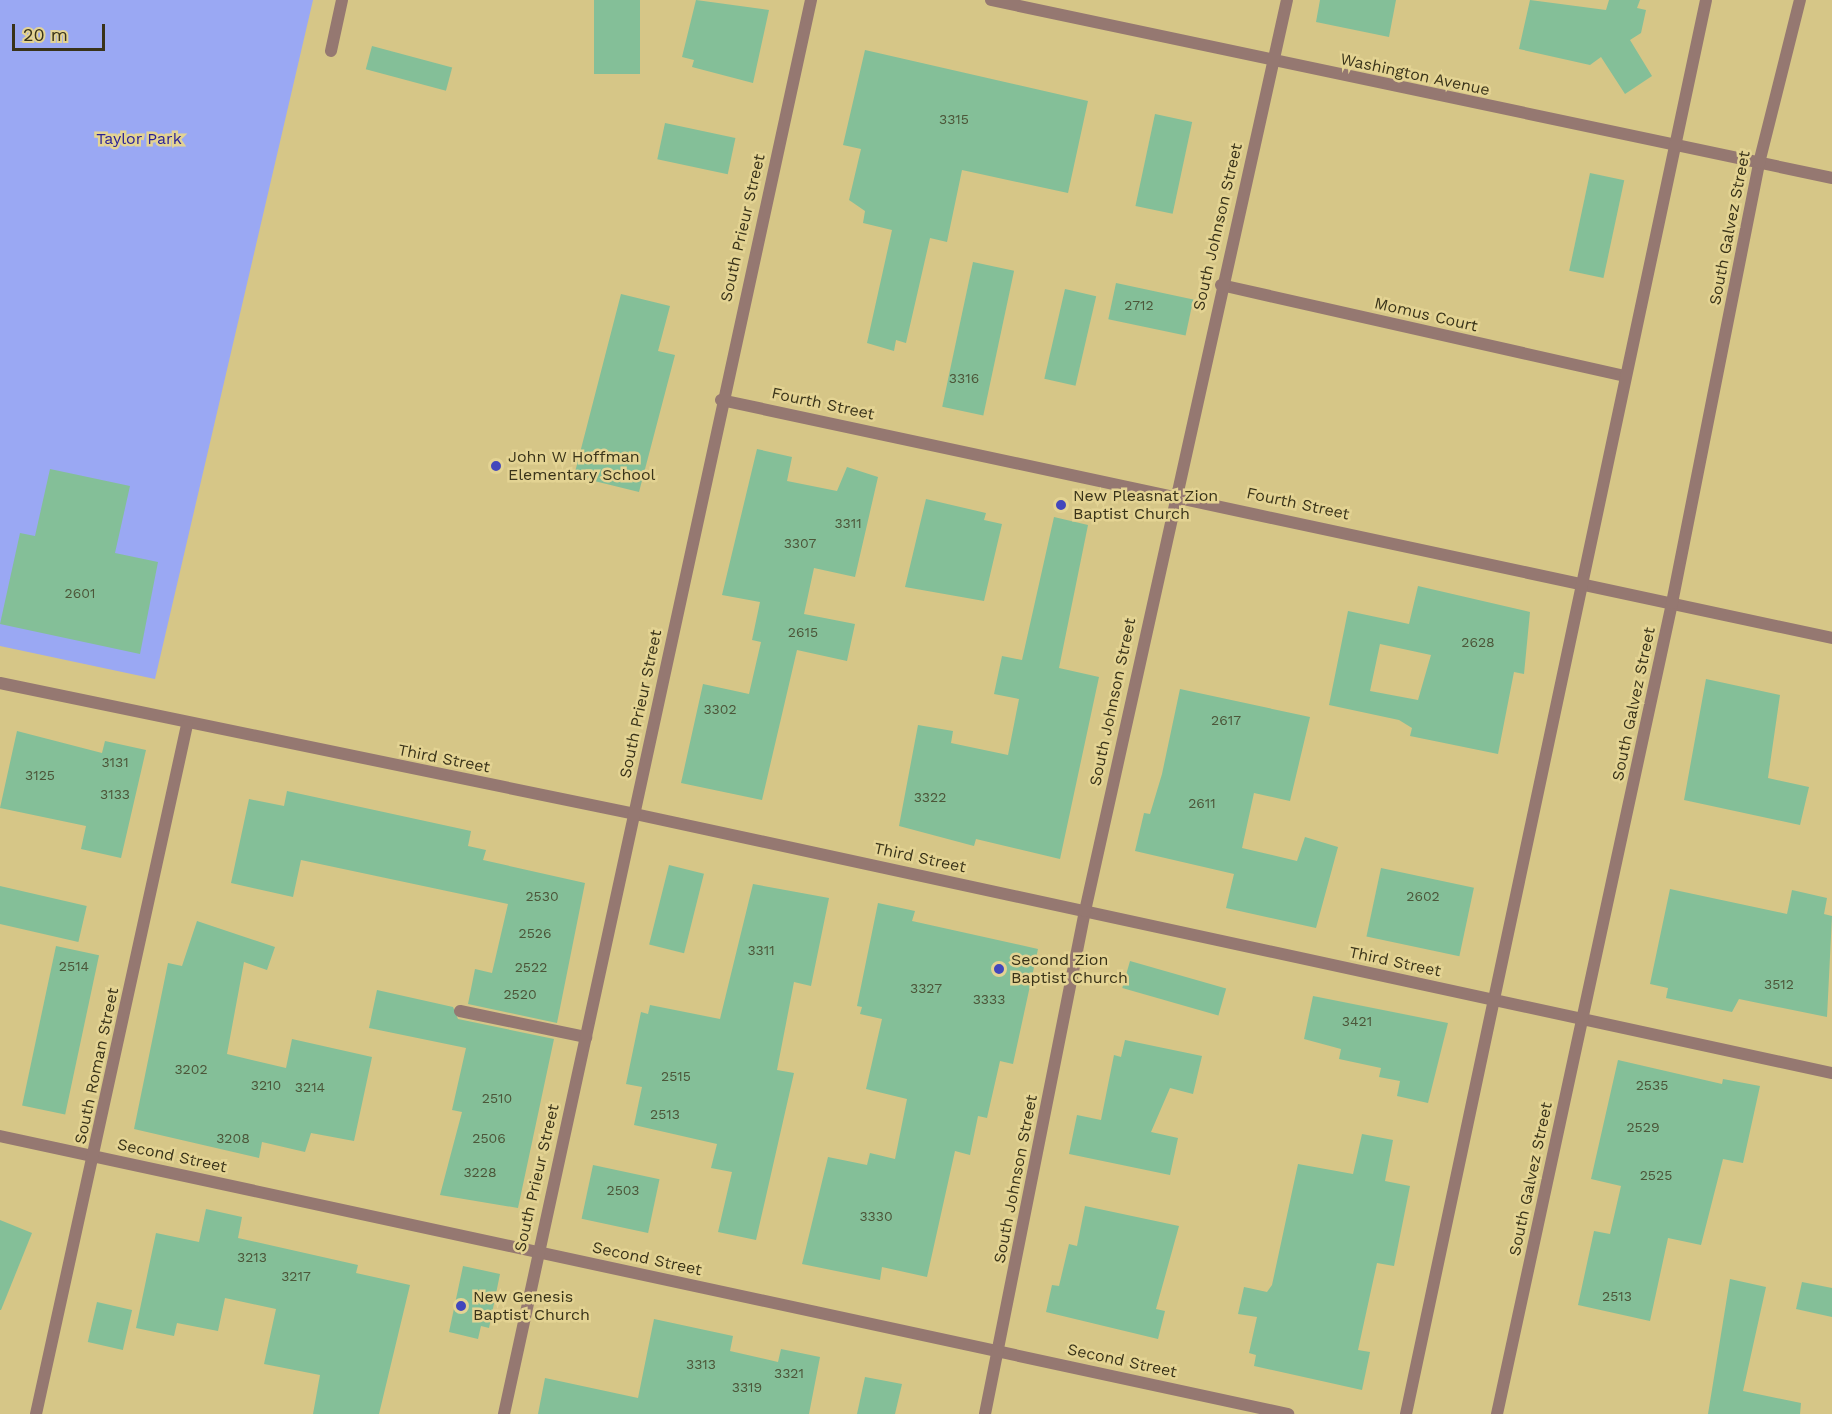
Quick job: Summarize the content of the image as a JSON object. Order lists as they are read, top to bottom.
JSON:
{
  "streets": {
    "street": [
      "Washington Avenue",
      "South Johnson Street",
      "South Prieur Street",
      "South Galvez Street",
      "Momus Court",
      "Fourth Street",
      "Third Street",
      "South Roman Street",
      "Second Street"
    ]
  },
  "crossings": [
    ["Washington Avenue", "South Johnson Street"],
    ["Washington Avenue", "South Galvez Street"],
    ["South Johnson Street", "Momus Court"],
    ["South Johnson Street", "Fourth Street"],
    ["South Johnson Street", "Third Street"],
    ["South Johnson Street", "Second Street"],
    ["South Prieur Street", "Fourth Street"],
    ["South Prieur Street", "Third Street"],
    ["South Prieur Street", "Second Street"],
    ["South Galvez Street", "Fourth Street"],
    ["South Galvez Street", "Third Street"],
    ["Third Street", "South Roman Street"],
    ["South Roman Street", "Second Street"]
  ],
  "parks": ["Taylor Park"],
  "places": [
    "John W Hoffman Elementary School",
    "New Pleasnat Zion Baptist Church",
    "Second Zion Baptist Church",
    "New Genesis Baptist Church"
  ],
  "house_numbers": [
    "3315",
    "2712",
    "3316",
    "3311",
    "3307",
    "2601",
    "2615",
    "2628",
    "3302",
    "2617",
    "3131",
    "3125",
    "3133",
    "3322",
    "2611",
    "2530",
    "2602",
    "2526",
    "3311",
    "2514",
    "2522",
    "3512",
    "3327",
    "2520",
    "3333",
    "3421",
    "3202",
    "2515",
    "3210",
    "2535",
    "3214",
    "2510",
    "2513",
    "2529",
    "3208",
    "2506",
    "3228",
    "2525",
    "2503",
    "3330",
    "3213",
    "3217",
    "2513",
    "3313",
    "3321",
    "3319"
  ],
  "scale_bar": "20 m"
}
